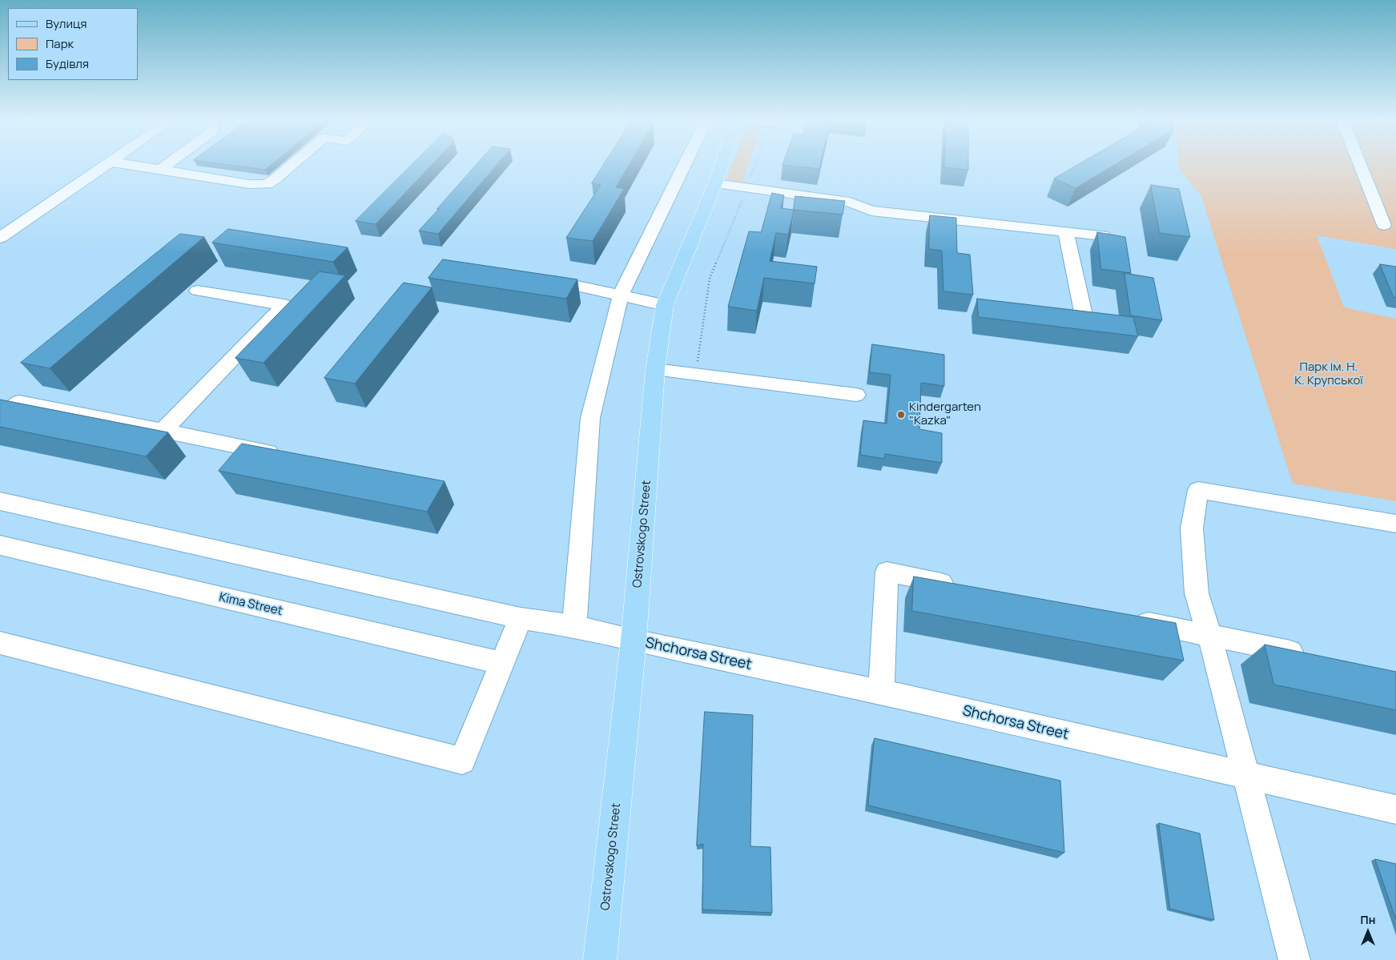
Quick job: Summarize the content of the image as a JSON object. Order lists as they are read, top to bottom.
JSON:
{
  "streets": {
    "main road": ["Ostrovskogo Street"],
    "street": ["Kima Street", "Shchorsa Street"]
  },
  "crossings": [
    ["Ostrovskogo Street", "Shchorsa Street"]
  ],
  "parks": ["Парк ім. Н. К. Крупської"],
  "places": ["Kindergarten \"Kazka\""],
  "legend": ["Вулиця", "Парк", "Будівля"],
  "north": "top"
}
